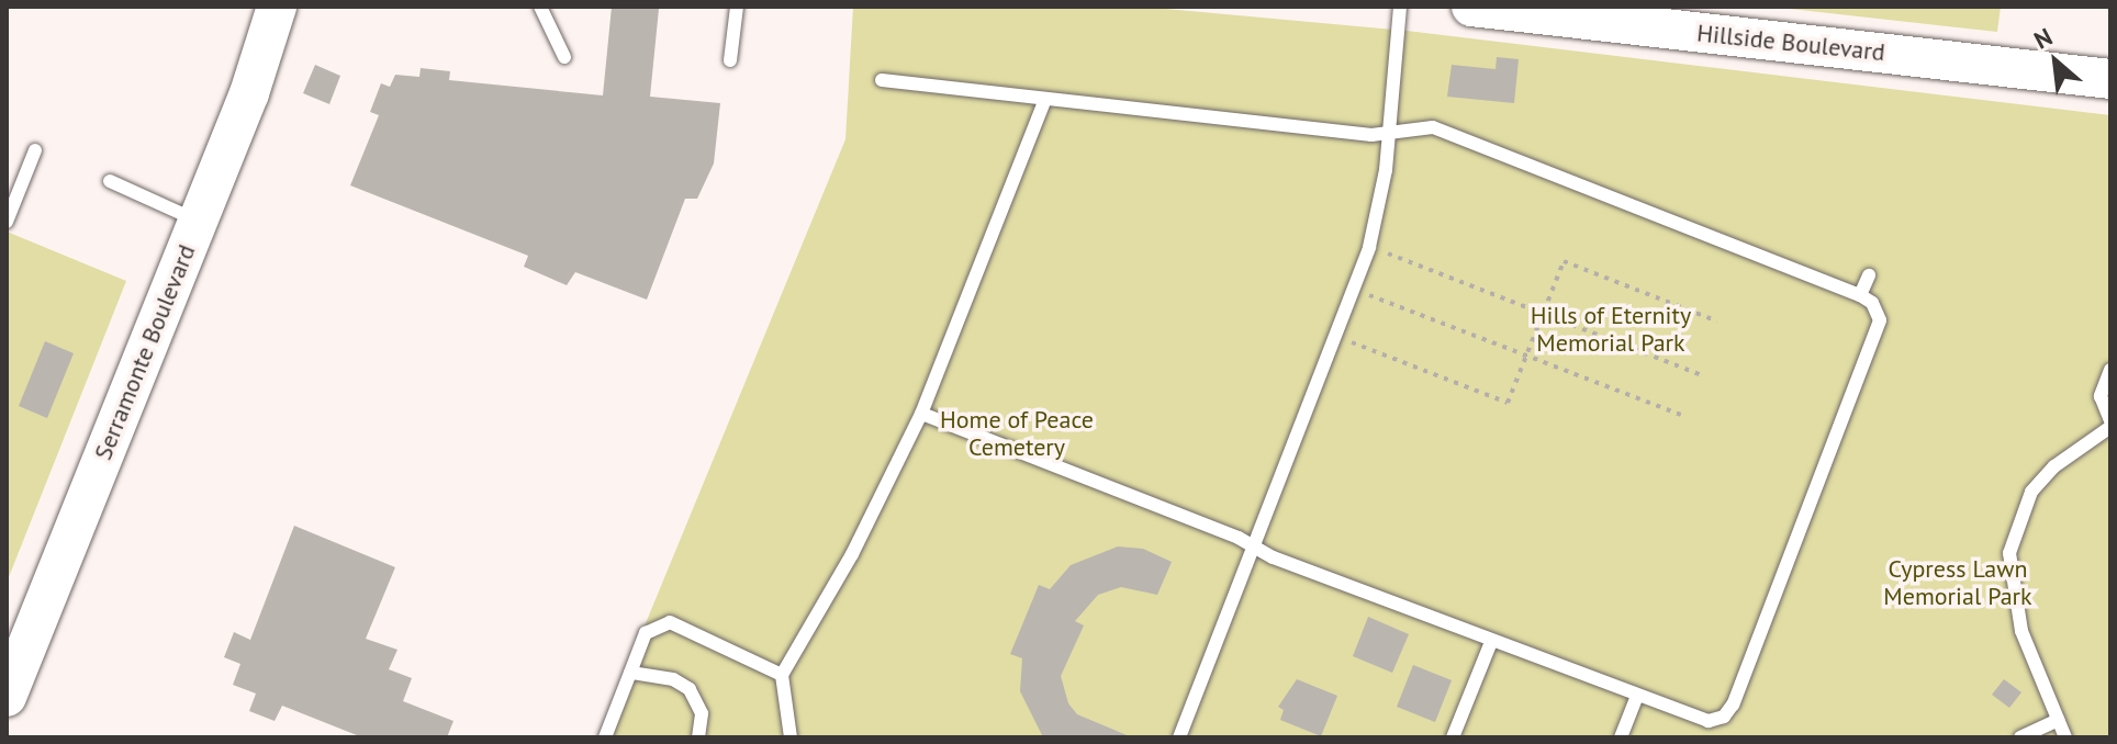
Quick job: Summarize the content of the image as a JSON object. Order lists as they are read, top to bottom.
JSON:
{
  "streets": {
    "main road": ["Hillside Boulevard", "Serramonte Boulevard"]
  },
  "parks": ["Hills of Eternity Memorial Park", "Home of Peace Cemetery", "Cypress Lawn Memorial Park"],
  "north": "top left"
}
